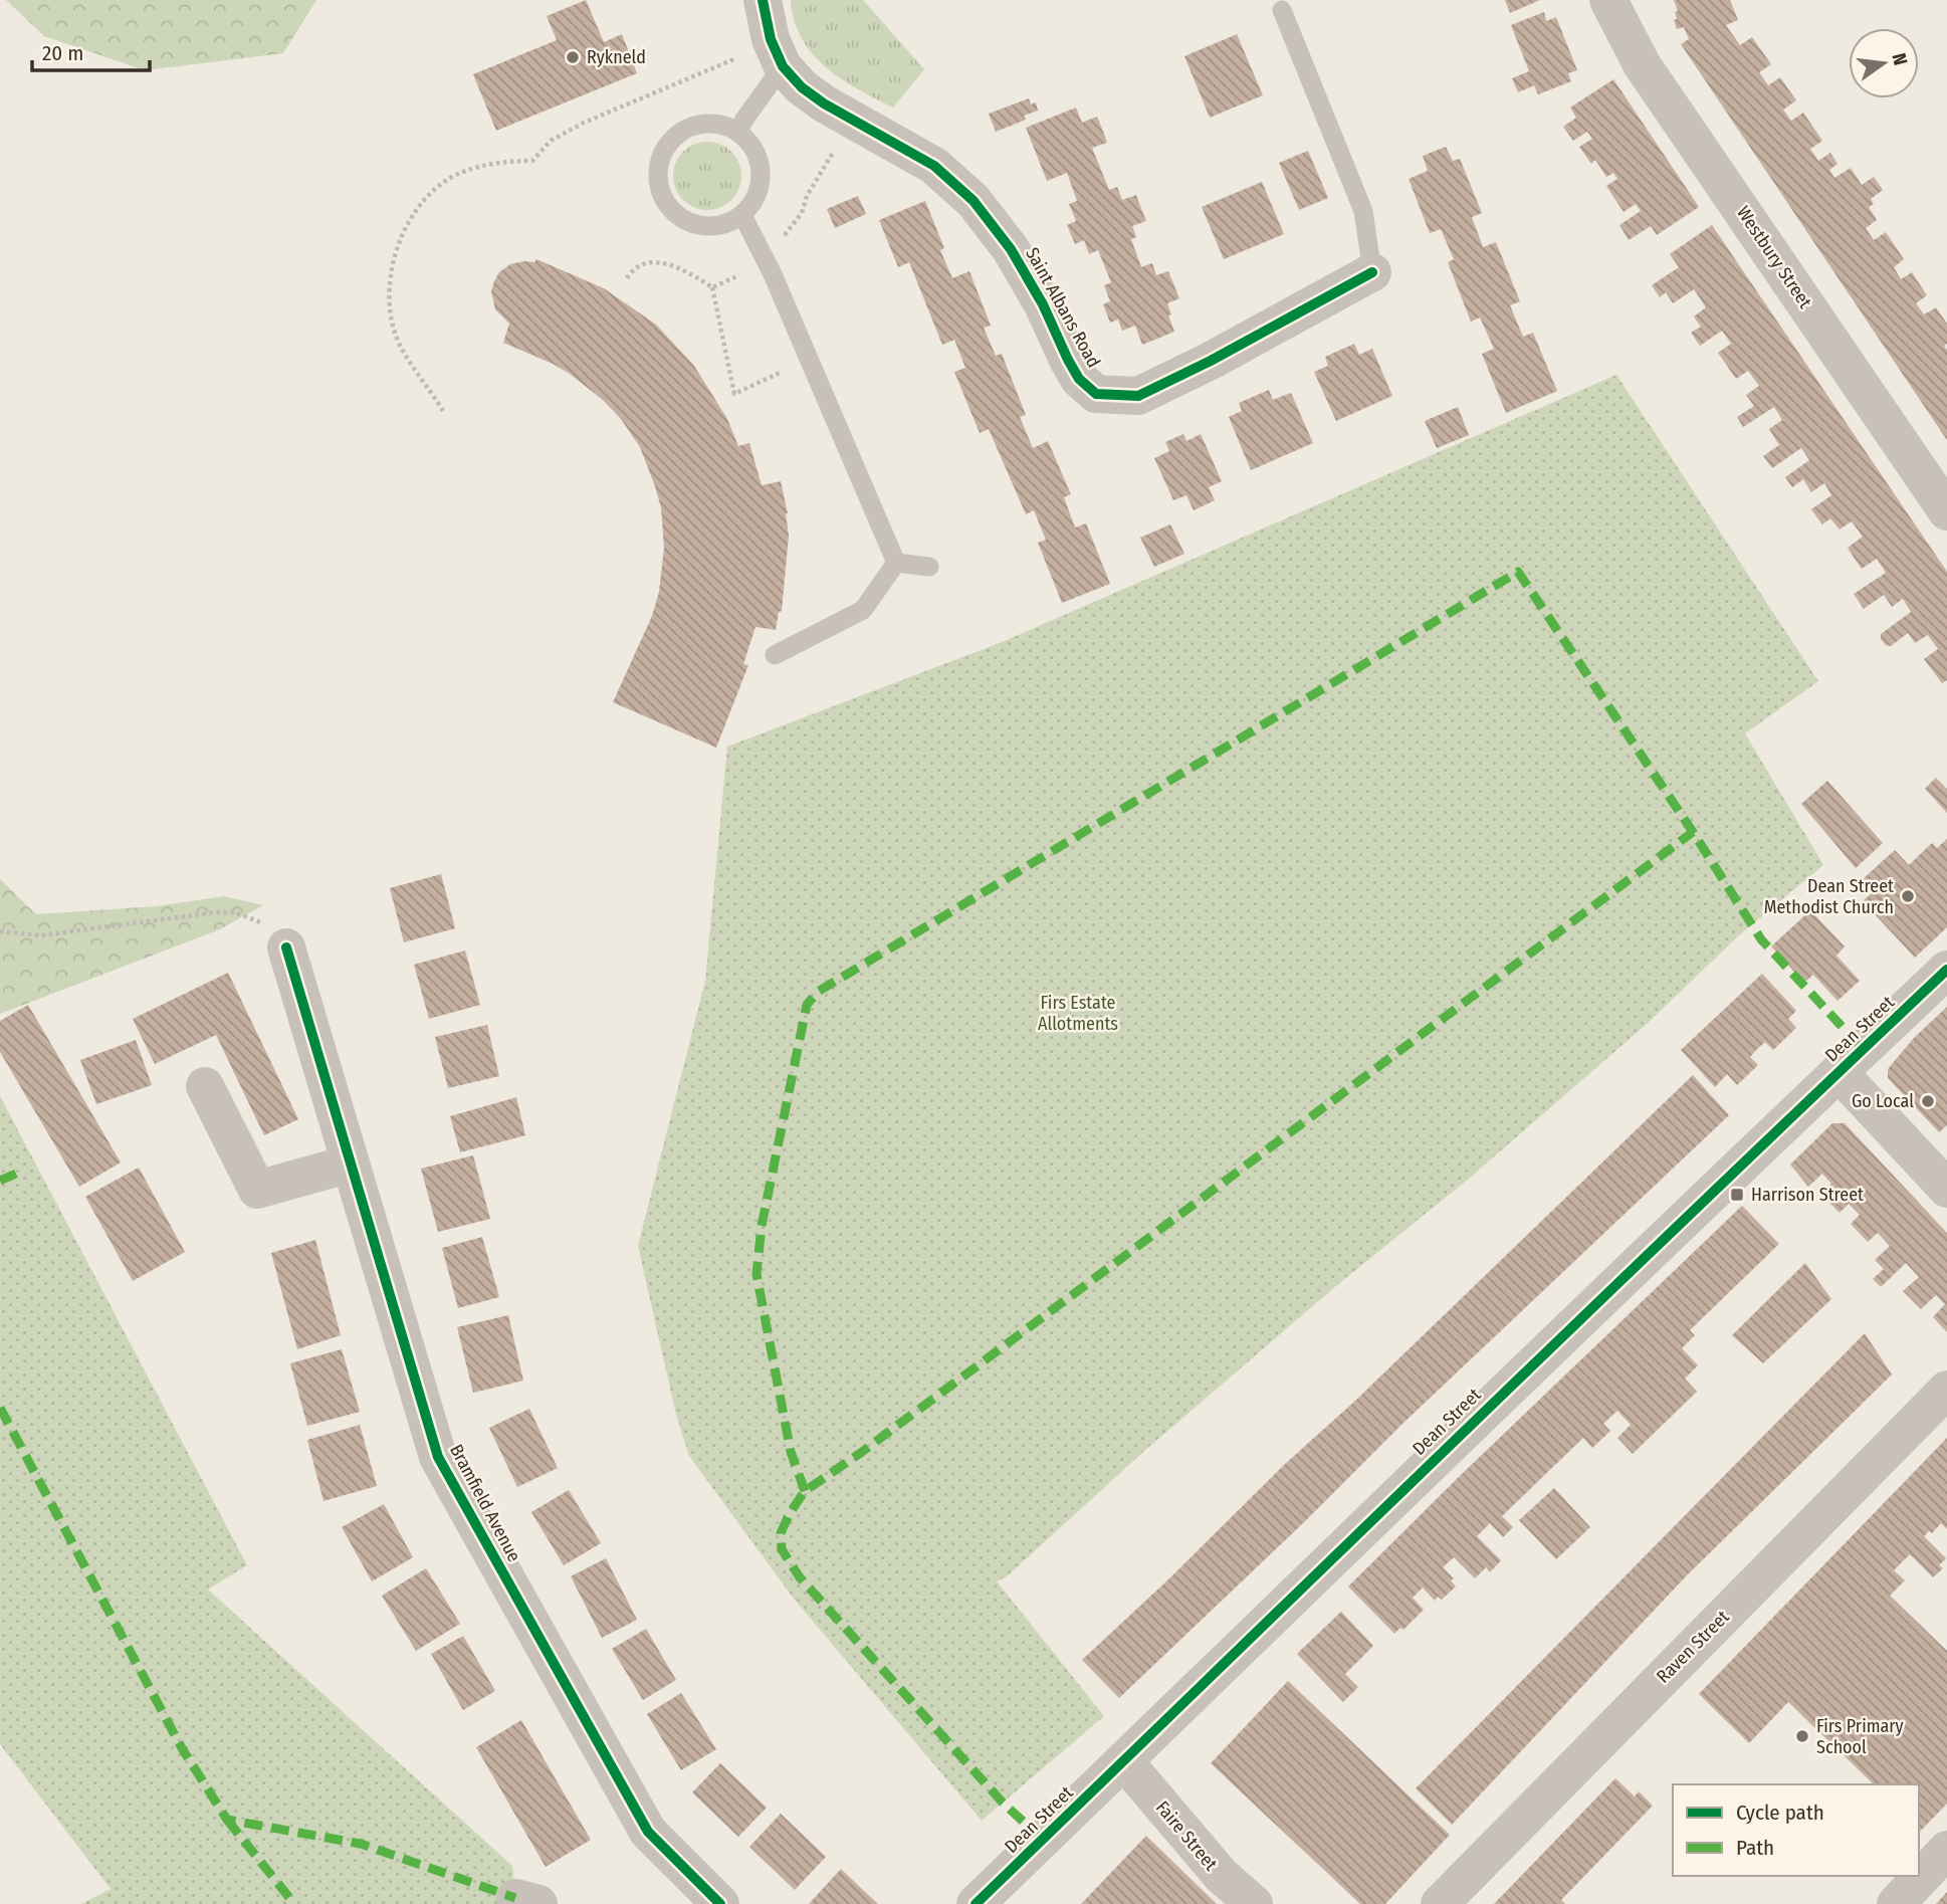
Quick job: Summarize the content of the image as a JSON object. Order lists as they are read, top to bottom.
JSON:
{
  "streets": {
    "street": [
      "Westbury Street",
      "Saint Albans Road",
      "Dean Street",
      "Bramfield Avenue",
      "Raven Street",
      "Faire Street"
    ]
  },
  "crossings": [
    ["Dean Street", "Faire Street"]
  ],
  "parks": ["Firs Estate Allotments"],
  "places": {
    "other": [
      "Rykneld",
      "Dean Street Methodist Church",
      "Go Local",
      "Firs Primary School"
    ],
    "transit": ["Harrison Street"]
  },
  "legend": ["Cycle path", "Path"],
  "scale_bar": "20 m",
  "north": "right"
}
